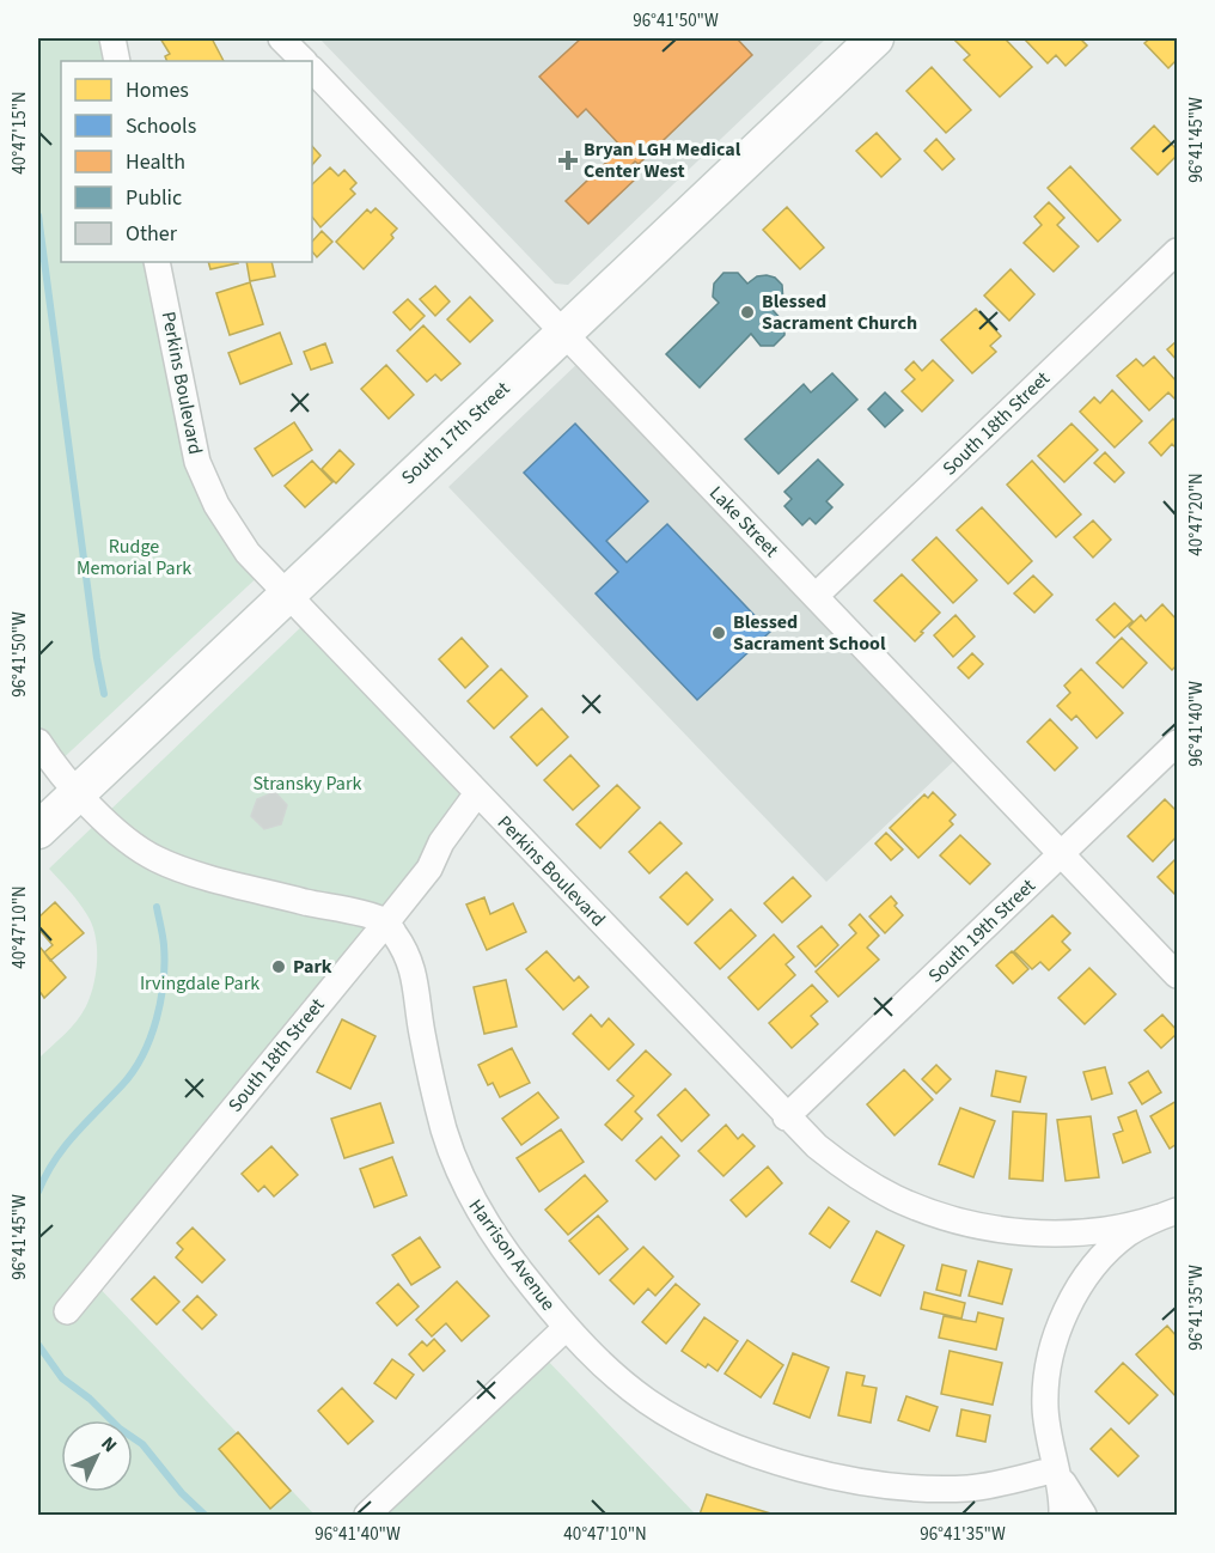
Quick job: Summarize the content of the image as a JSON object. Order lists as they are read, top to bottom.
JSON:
{
  "streets": {
    "main road": ["South 17th Street"],
    "street": [
      "Perkins Boulevard",
      "South 18th Street",
      "Lake Street",
      "South 19th Street",
      "Harrison Avenue"
    ]
  },
  "crossings": [
    ["Perkins Boulevard", "South 18th Street"],
    ["Perkins Boulevard", "South 17th Street"],
    ["Perkins Boulevard", "South 19th Street"],
    ["South 18th Street", "Lake Street"],
    ["South 18th Street", "Harrison Avenue"],
    ["South 17th Street", "Lake Street"],
    ["Lake Street", "South 19th Street"]
  ],
  "parks": ["Rudge Memorial Park", "Stransky Park", "Irvingdale Park"],
  "places": {
    "health": ["Bryan LGH Medical Center West"],
    "other": ["Blessed Sacrament Church", "Blessed Sacrament School", "Park"]
  },
  "legend": [
    "Homes",
    "Schools",
    "Health",
    "Public",
    "Other"
  ],
  "north": "top right",
  "coordinates": [
    "96°41'50\"W",
    "40°47'15\"N",
    "96°41'45\"W",
    "40°47'20\"N",
    "96°41'40\"W",
    "40°47'10\"N",
    "96°41'35\"W"
  ]
}
